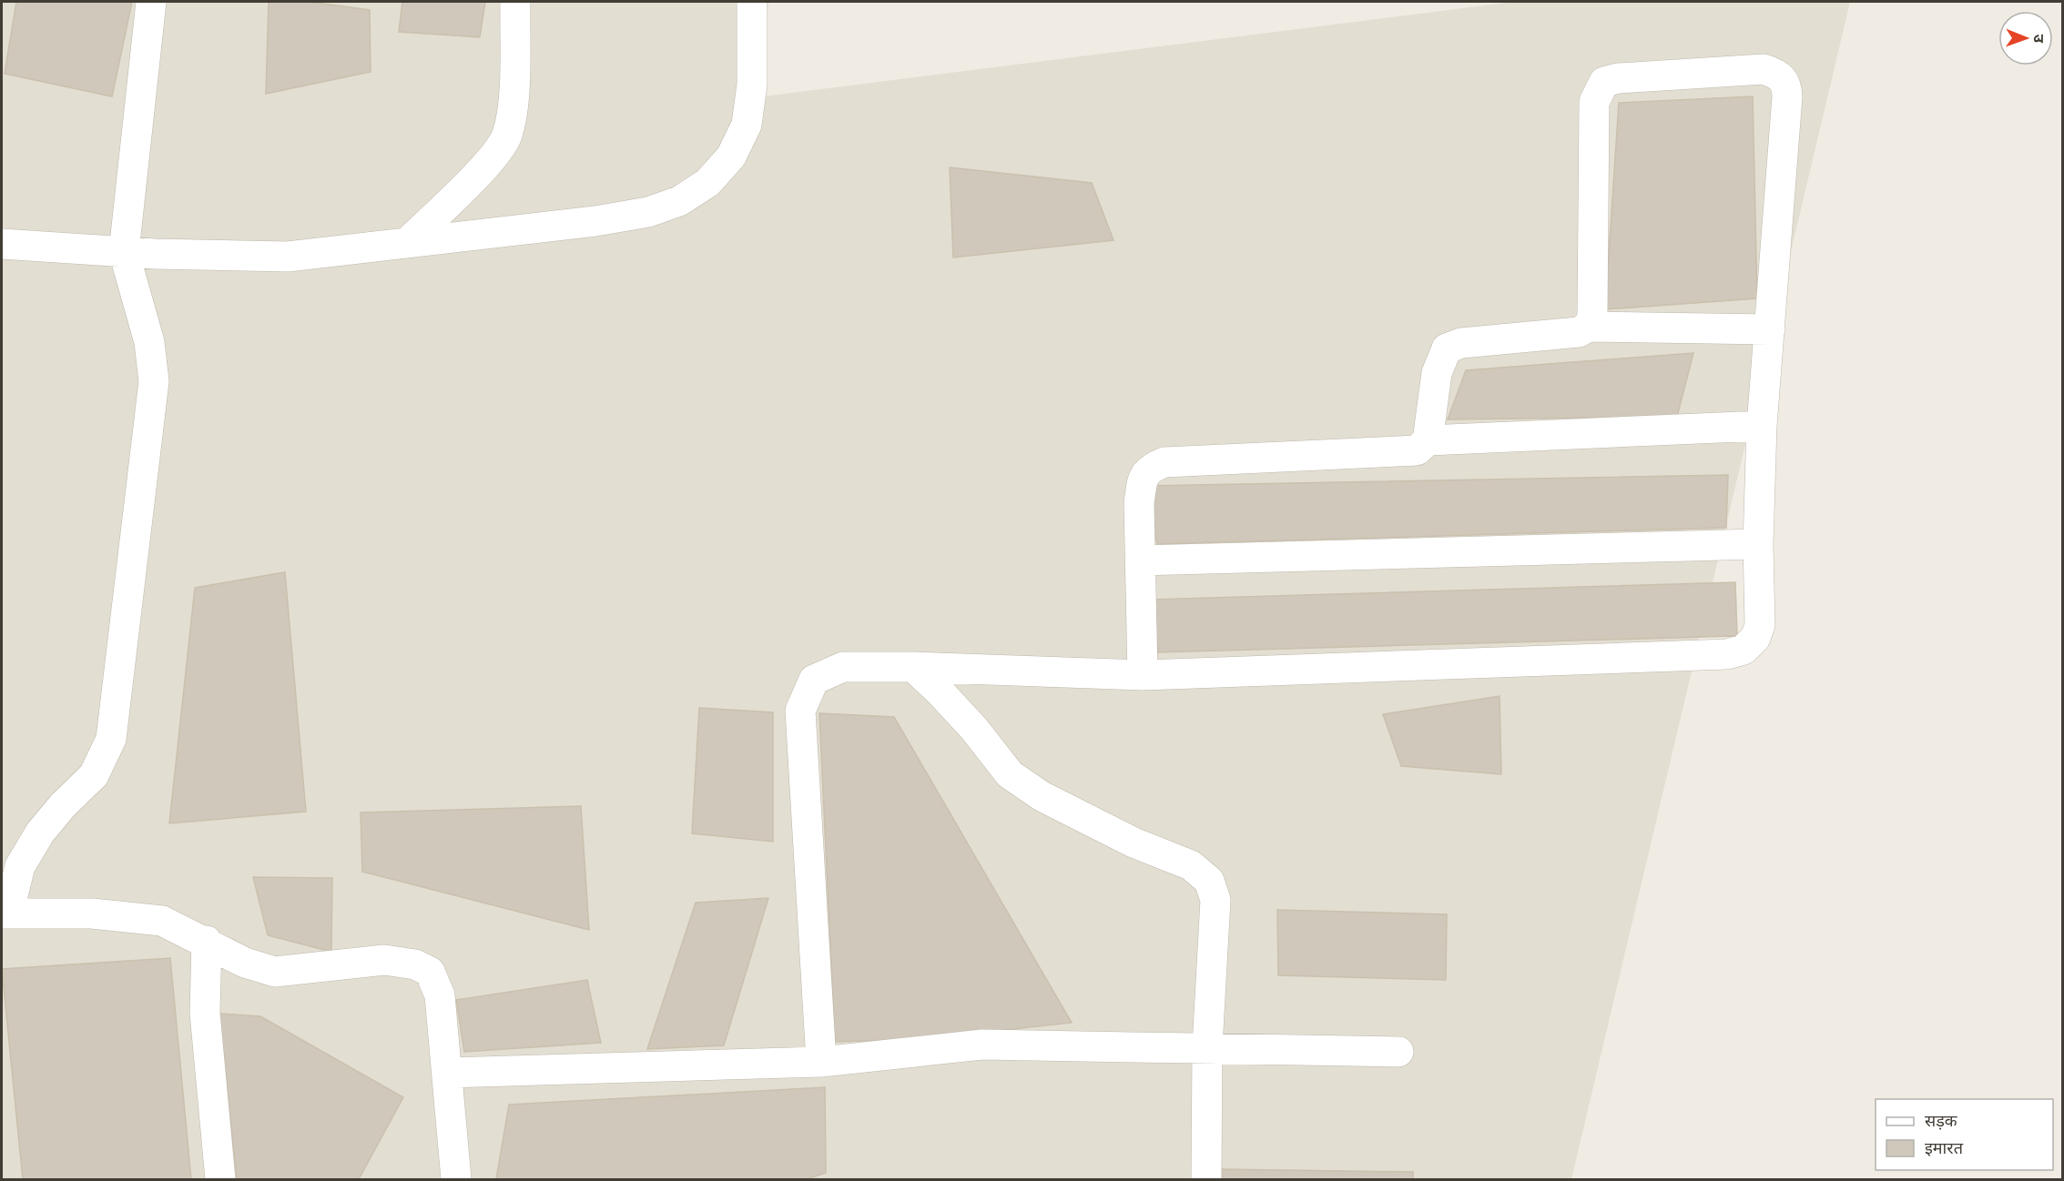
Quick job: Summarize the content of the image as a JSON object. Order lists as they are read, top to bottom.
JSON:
{
  "legend": ["सड़क", "इमारत"],
  "north": "right"
}
